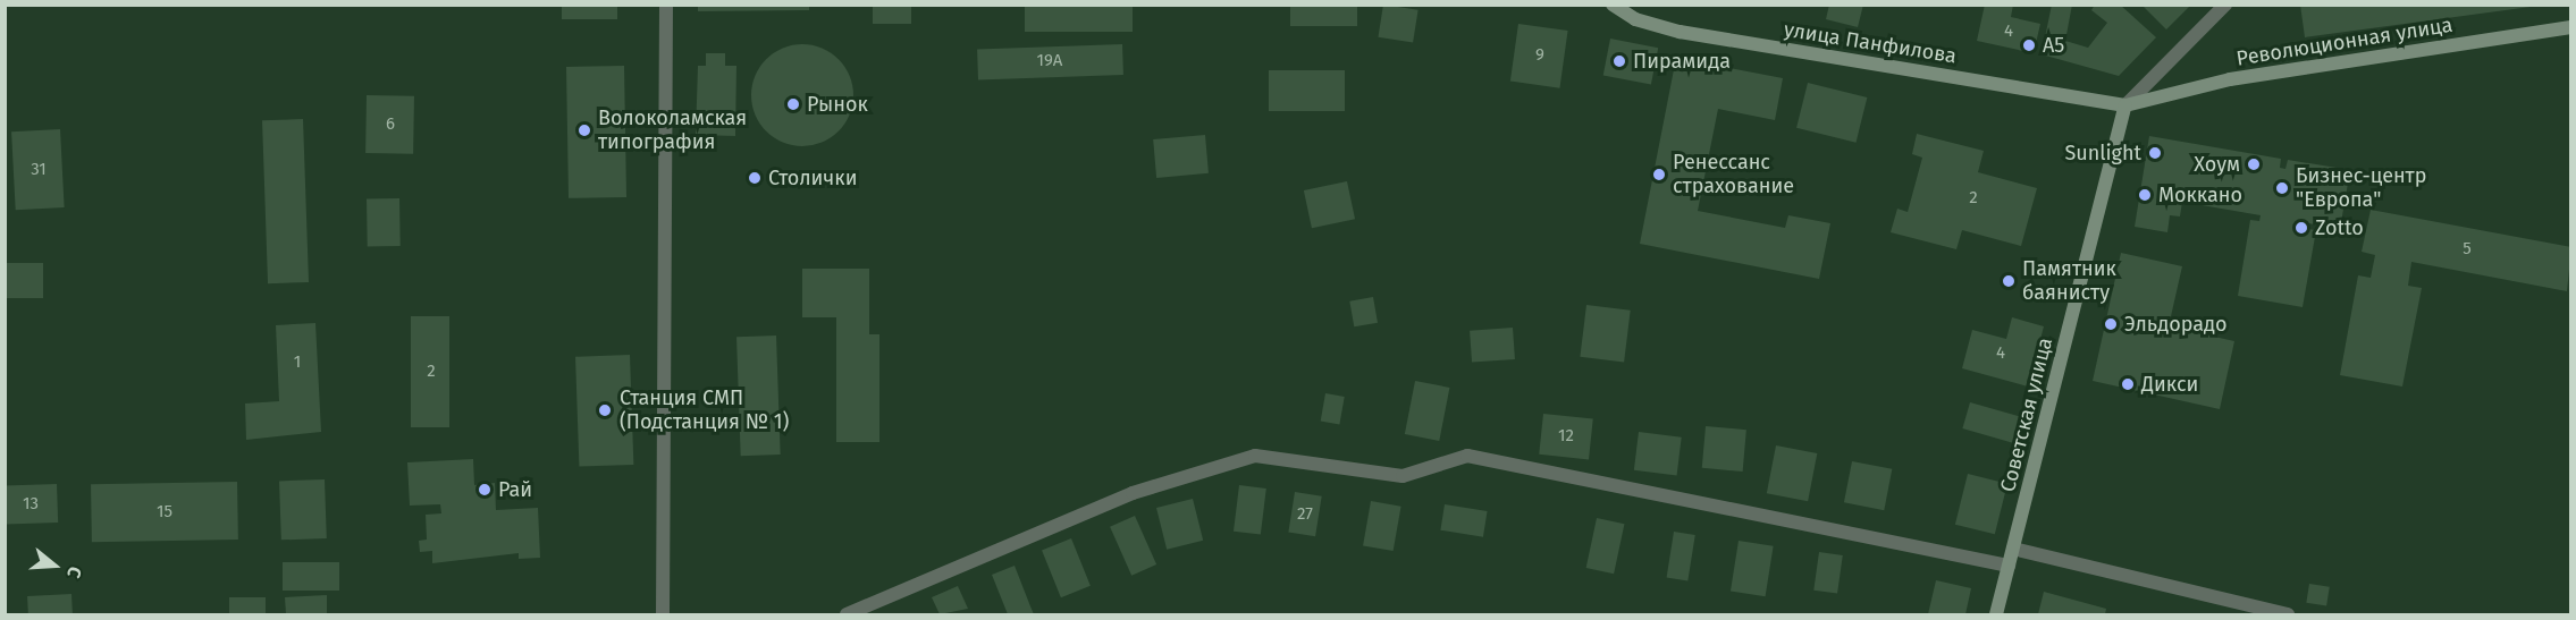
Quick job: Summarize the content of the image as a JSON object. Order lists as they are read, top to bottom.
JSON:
{
  "streets": {
    "main road": ["Революционная улица", "улица Панфилова", "Советская улица"]
  },
  "crossings": [
    ["Революционная улица", "улица Панфилова"],
    ["Революционная улица", "Советская улица"],
    ["улица Панфилова", "Советская улица"]
  ],
  "places": [
    "А5",
    "Пирамида",
    "Рынок",
    "Волоколамская типография",
    "Sunlight",
    "Хоум",
    "Ренессанс страхование",
    "Столички",
    "Бизнес-центр \"Европа\"",
    "Моккано",
    "Zotto",
    "Памятник баянисту",
    "Эльдорадо",
    "Дикси",
    "Станция СМП (Подстанция № 1)",
    "Рай"
  ],
  "house_numbers": [
    "4",
    "9",
    "19А",
    "6",
    "31",
    "2",
    "5",
    "4",
    "1",
    "2",
    "12",
    "13",
    "15",
    "27"
  ],
  "north": "right"
}
